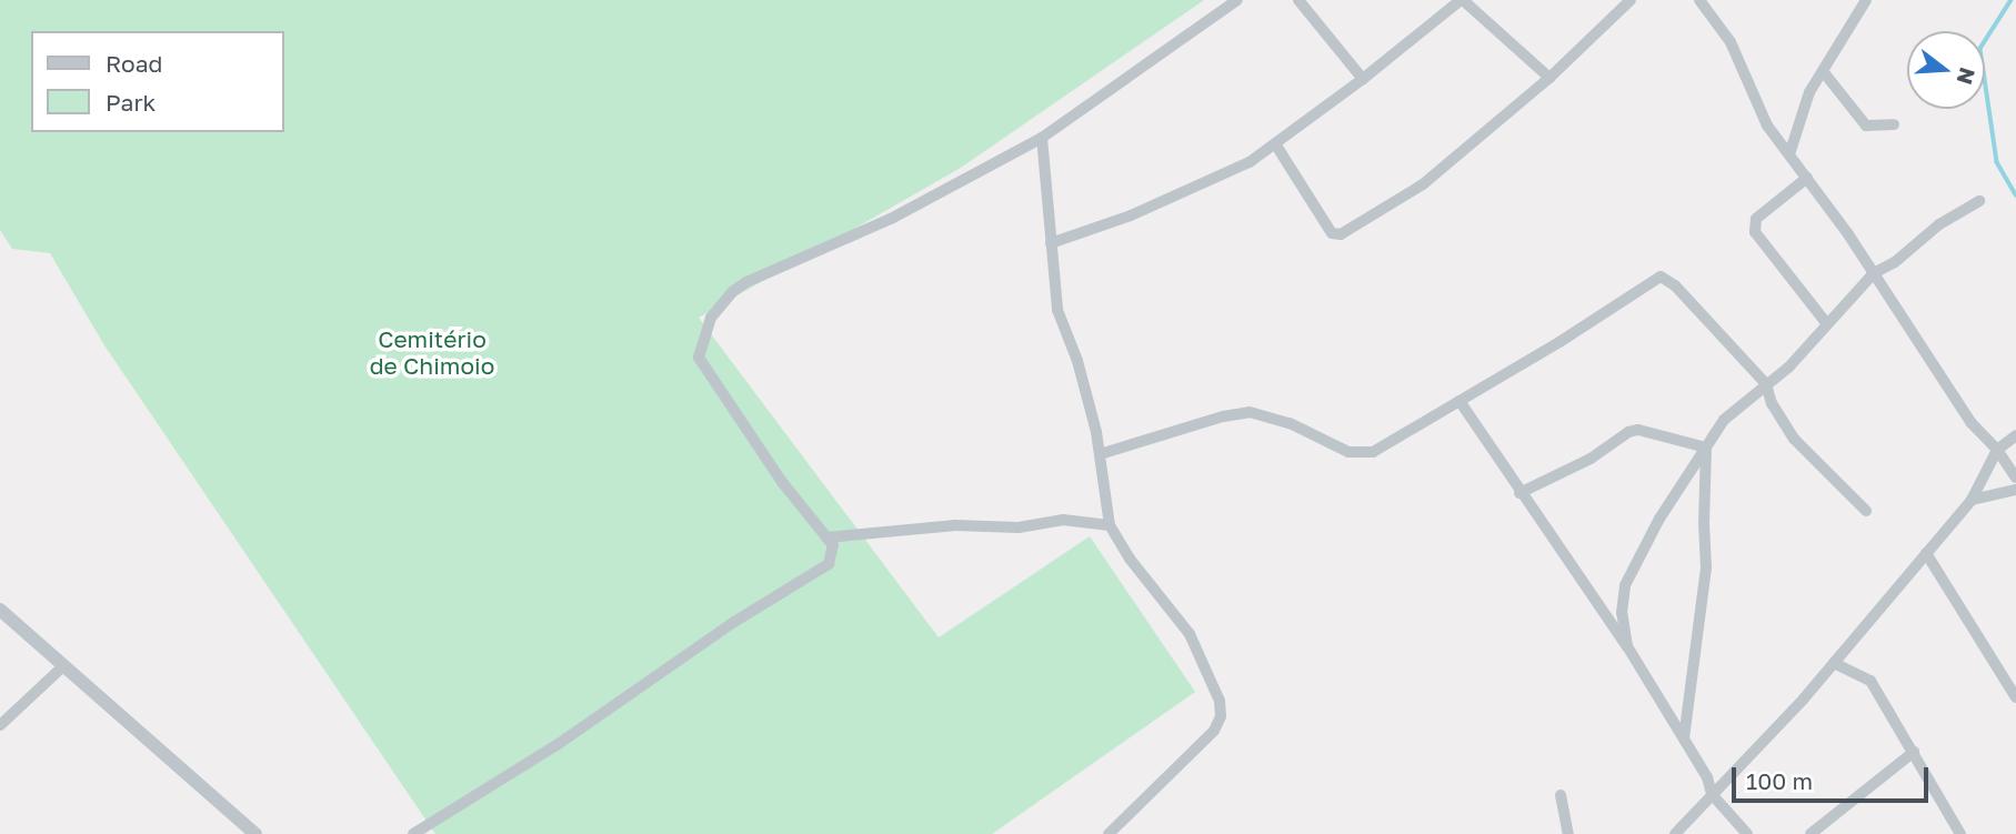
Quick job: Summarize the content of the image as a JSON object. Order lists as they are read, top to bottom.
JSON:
{
  "parks": ["Cemitério de Chimoio"],
  "legend": ["Road", "Park"],
  "scale_bar": "100 m",
  "north": "right"
}
